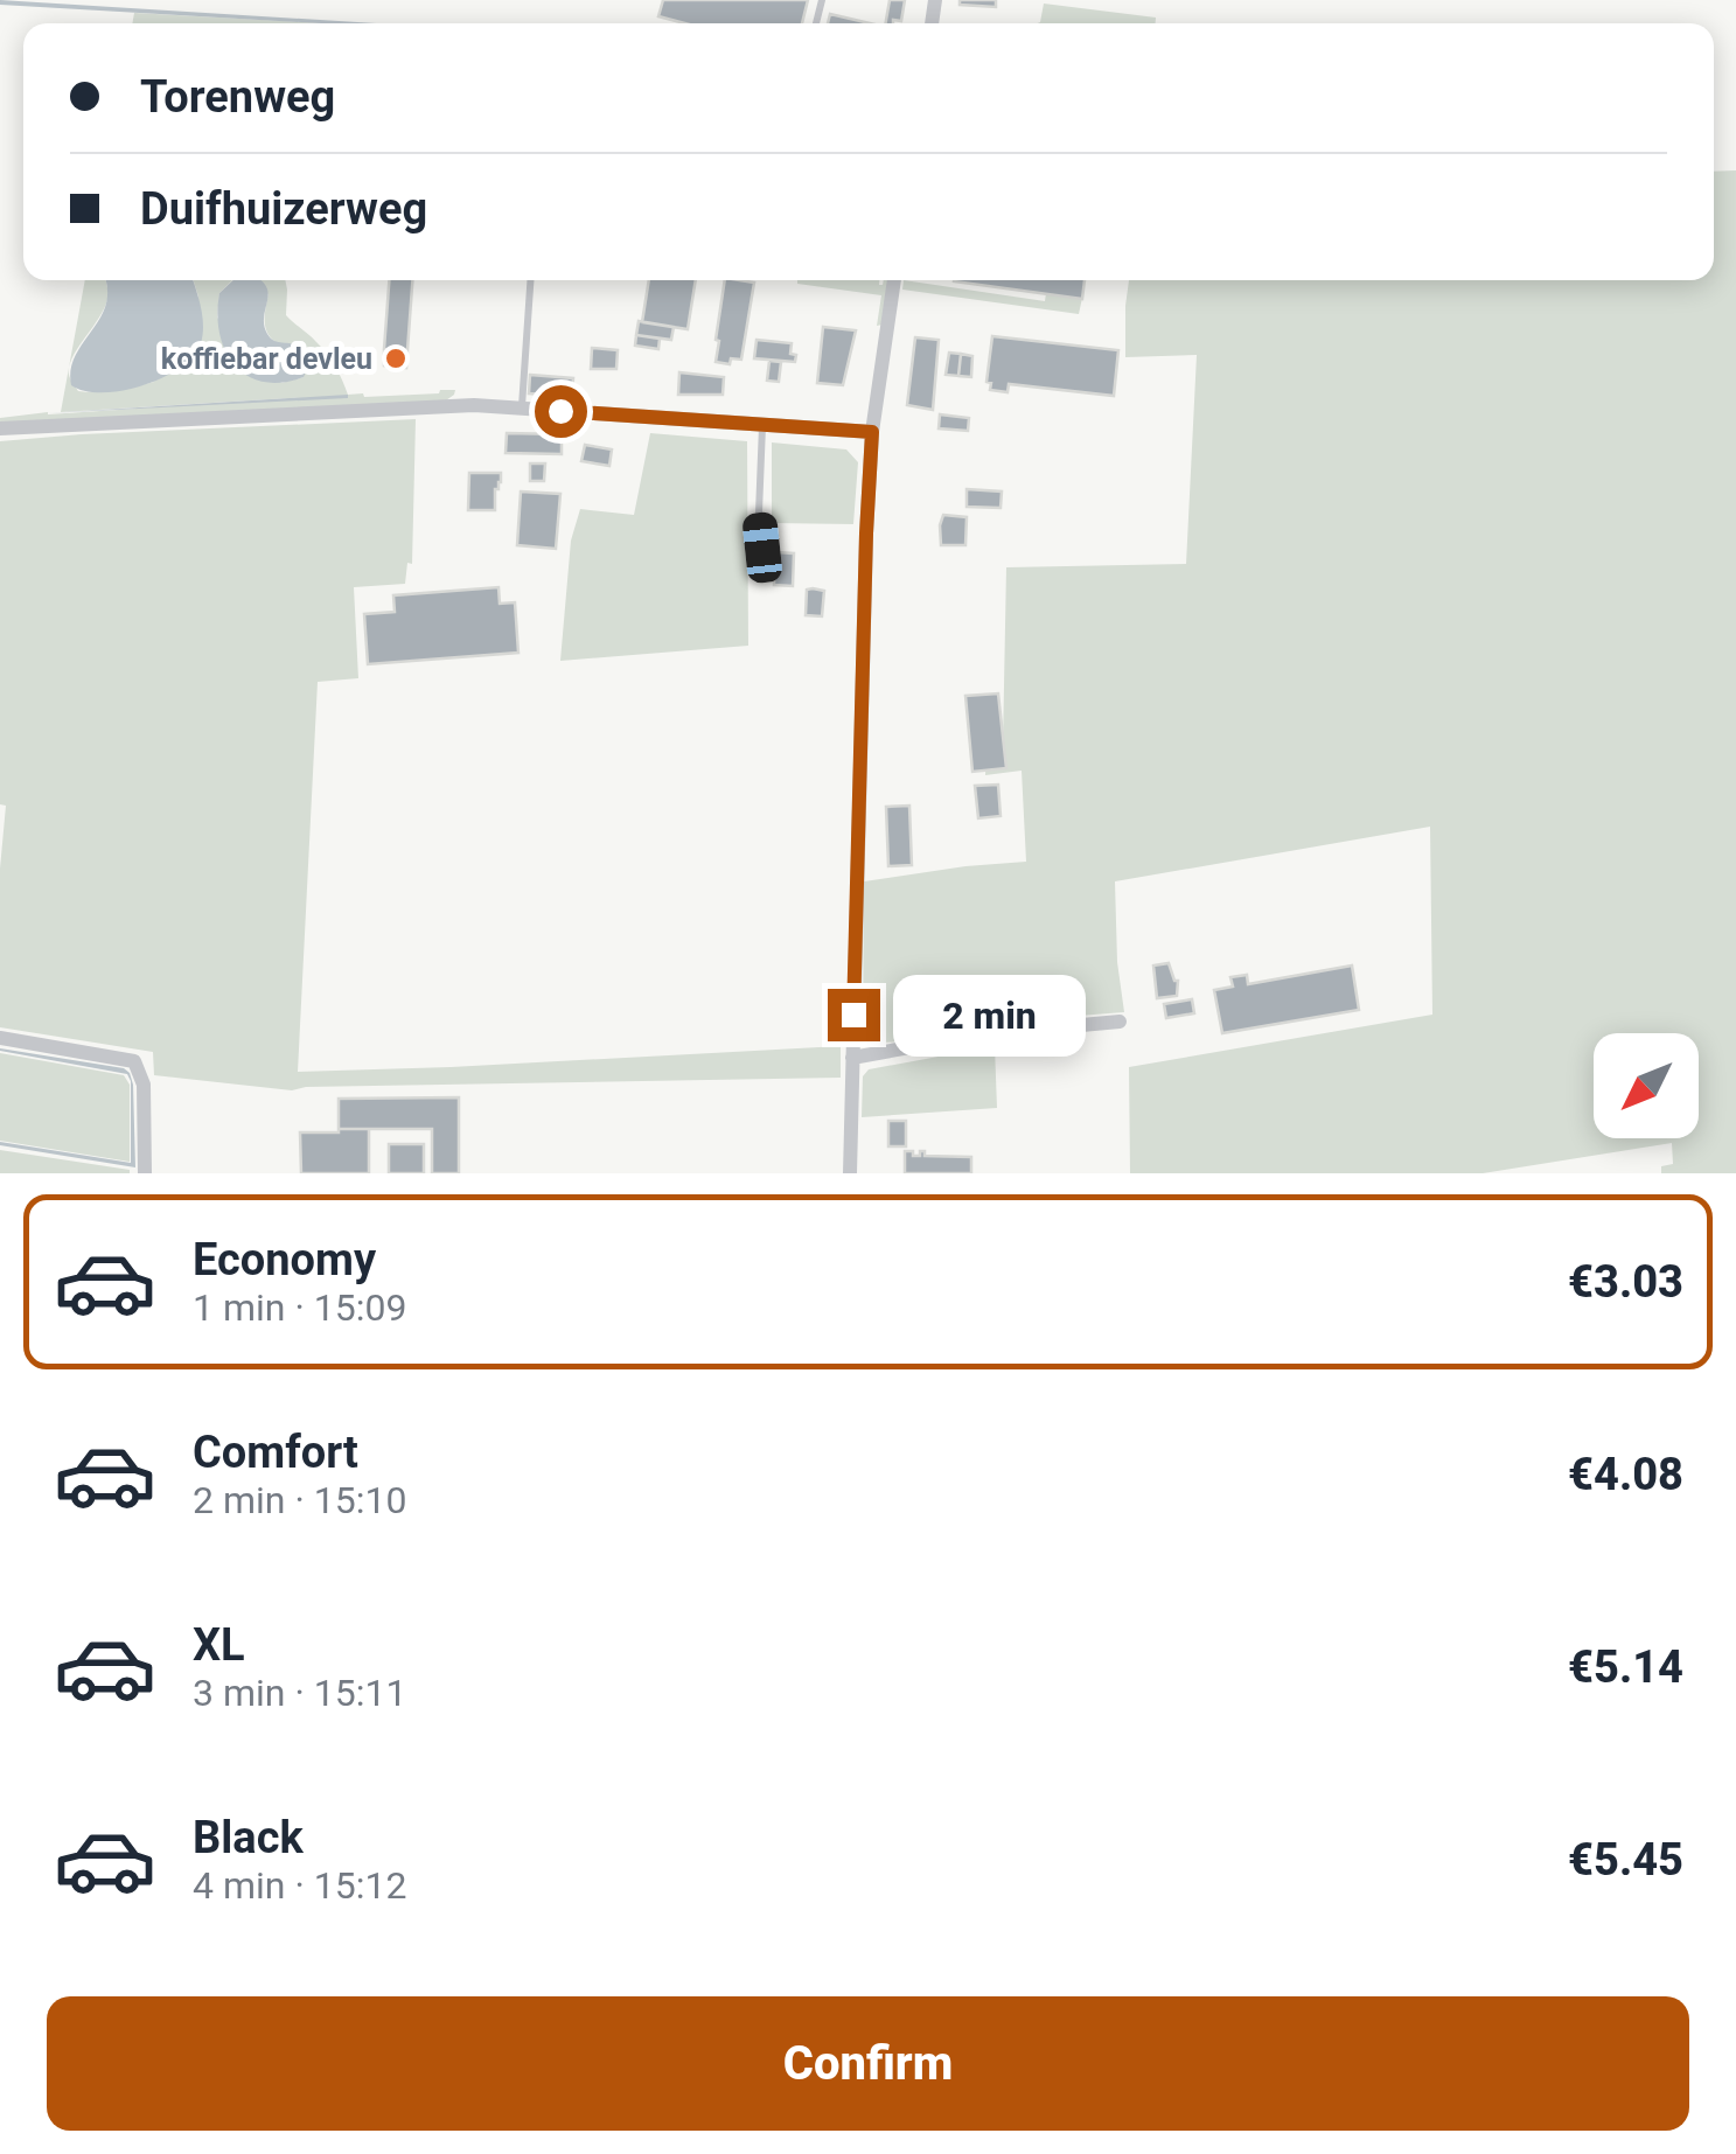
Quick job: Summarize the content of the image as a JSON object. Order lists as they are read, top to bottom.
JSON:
{
  "places": ["koffiebar devleu"],
  "north": "bottom left",
  "page": {
    "banner": ["Torenweg", "Duifhuizerweg"],
    "bubble": "2 min",
    "list": [
      {
        "name": "Economy",
        "note": "1 min · 15:09",
        "value": "€3.03"
      },
      {
        "name": "Comfort",
        "note": "2 min · 15:10",
        "value": "€4.08"
      },
      {
        "name": "XL",
        "note": "3 min · 15:11",
        "value": "€5.14"
      },
      {
        "name": "Black",
        "note": "4 min · 15:12",
        "value": "€5.45"
      }
    ],
    "buttons": "Confirm"
  }
}
